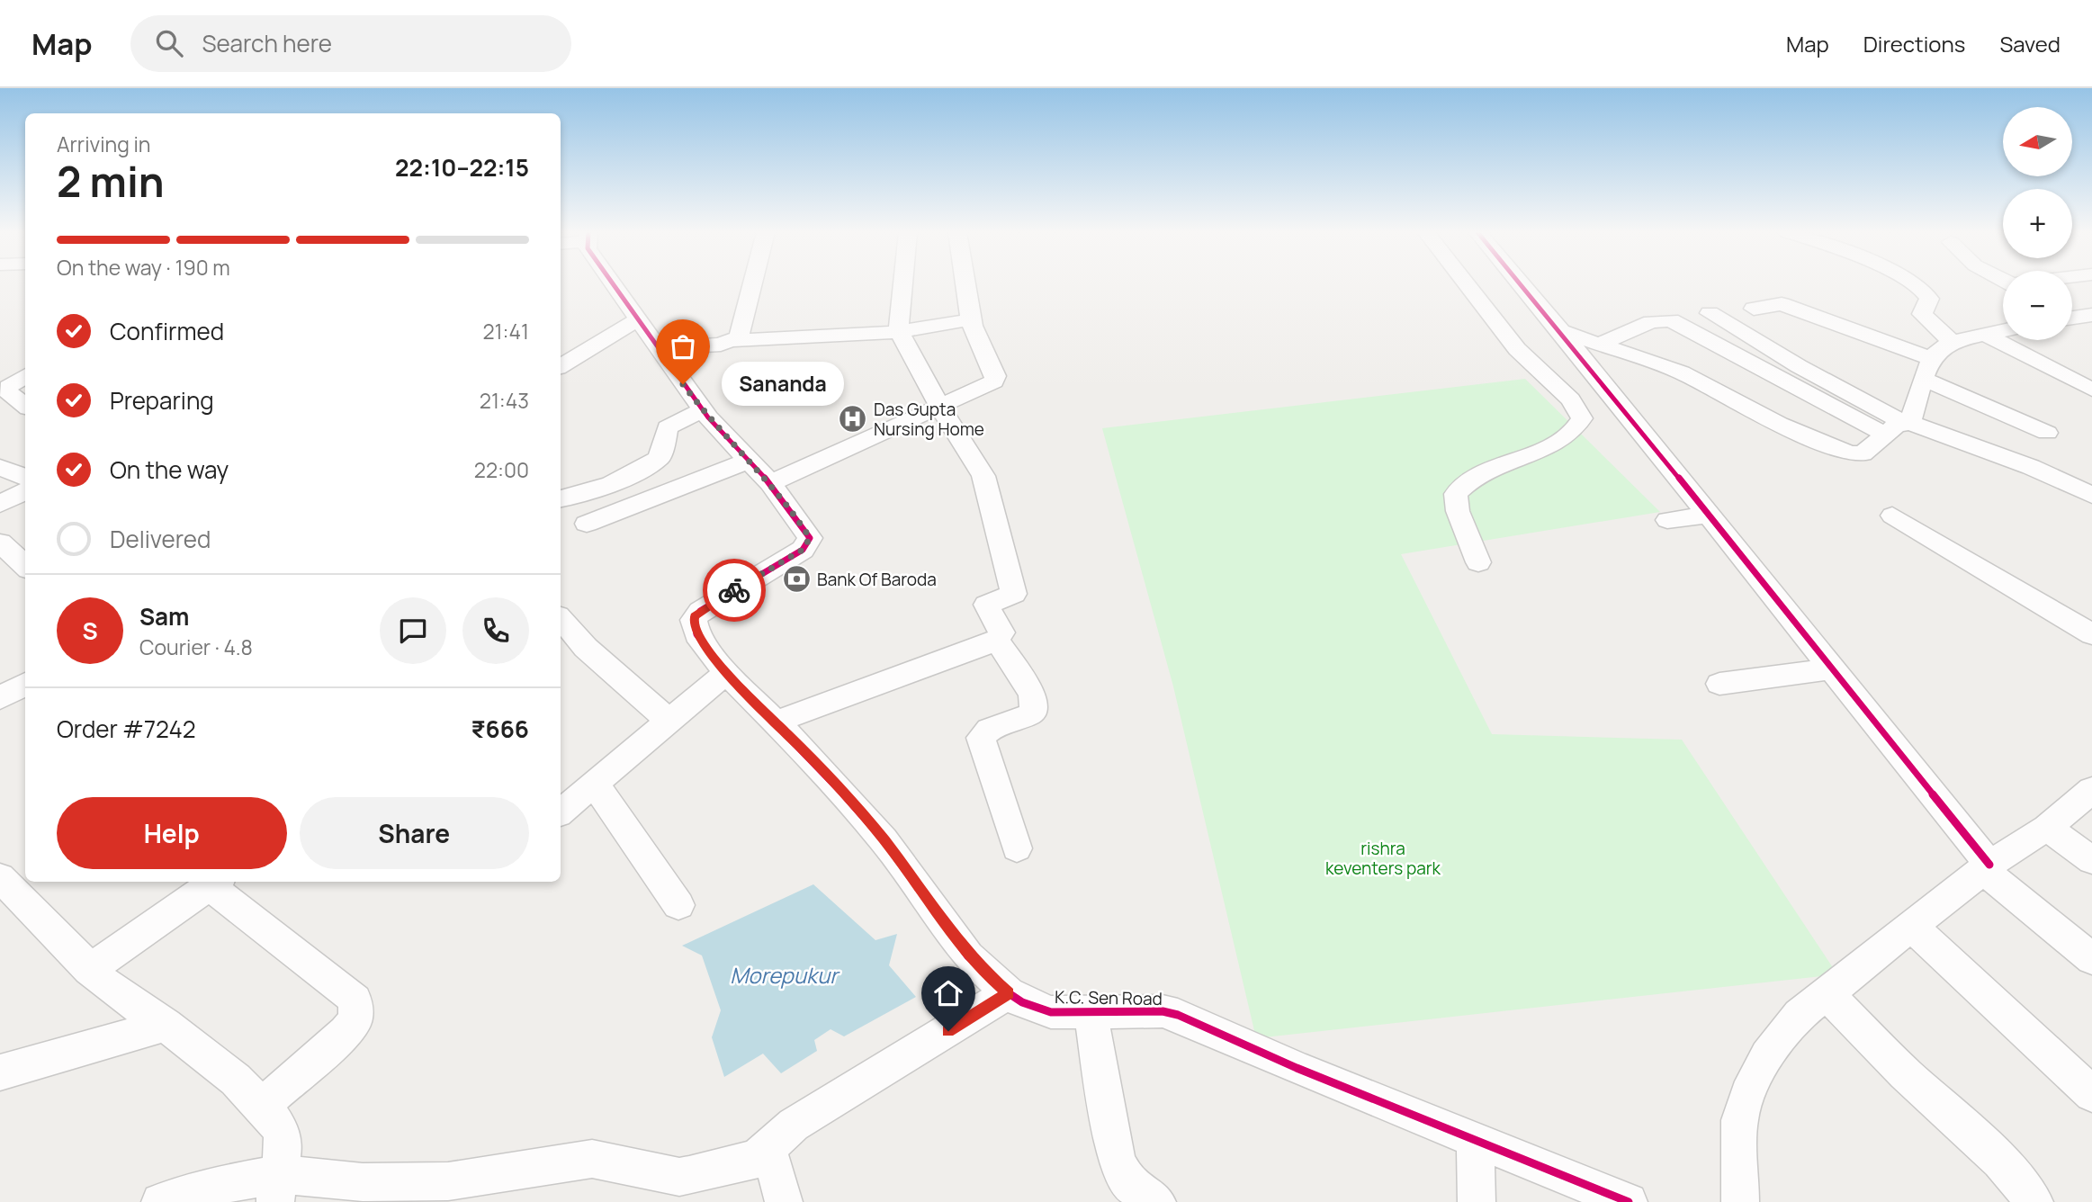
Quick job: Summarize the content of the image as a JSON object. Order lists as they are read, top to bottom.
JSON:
{
  "streets": {
    "street": ["K.C. Sen Road"]
  },
  "water": ["Morepukur"],
  "parks": ["rishra keventers park"],
  "places": {
    "other": ["Sananda"],
    "hospital": ["Das Gupta Nursing Home"],
    "bank": ["Bank Of Baroda"]
  },
  "north": "left",
  "page": {
    "header": "Map",
    "search": "Search here",
    "nav": ["Map", "Directions", "Saved"],
    "map_buttons": ["+", "−"],
    "heading": ["2 min", "Arriving in", "22:10–22:15"],
    "panel": [
      "Sam",
      "Courier · 4.8",
      "Order #7242",
      "₹666"
    ],
    "bar": "On the way · 190 m",
    "list": [
      ["Confirmed", "21:41"],
      ["Preparing", "21:43"],
      ["On the way", "22:00"],
      "Delivered"
    ],
    "bubble": "Sananda",
    "round": "S",
    "buttons": ["Help", "Share"]
  }
}
